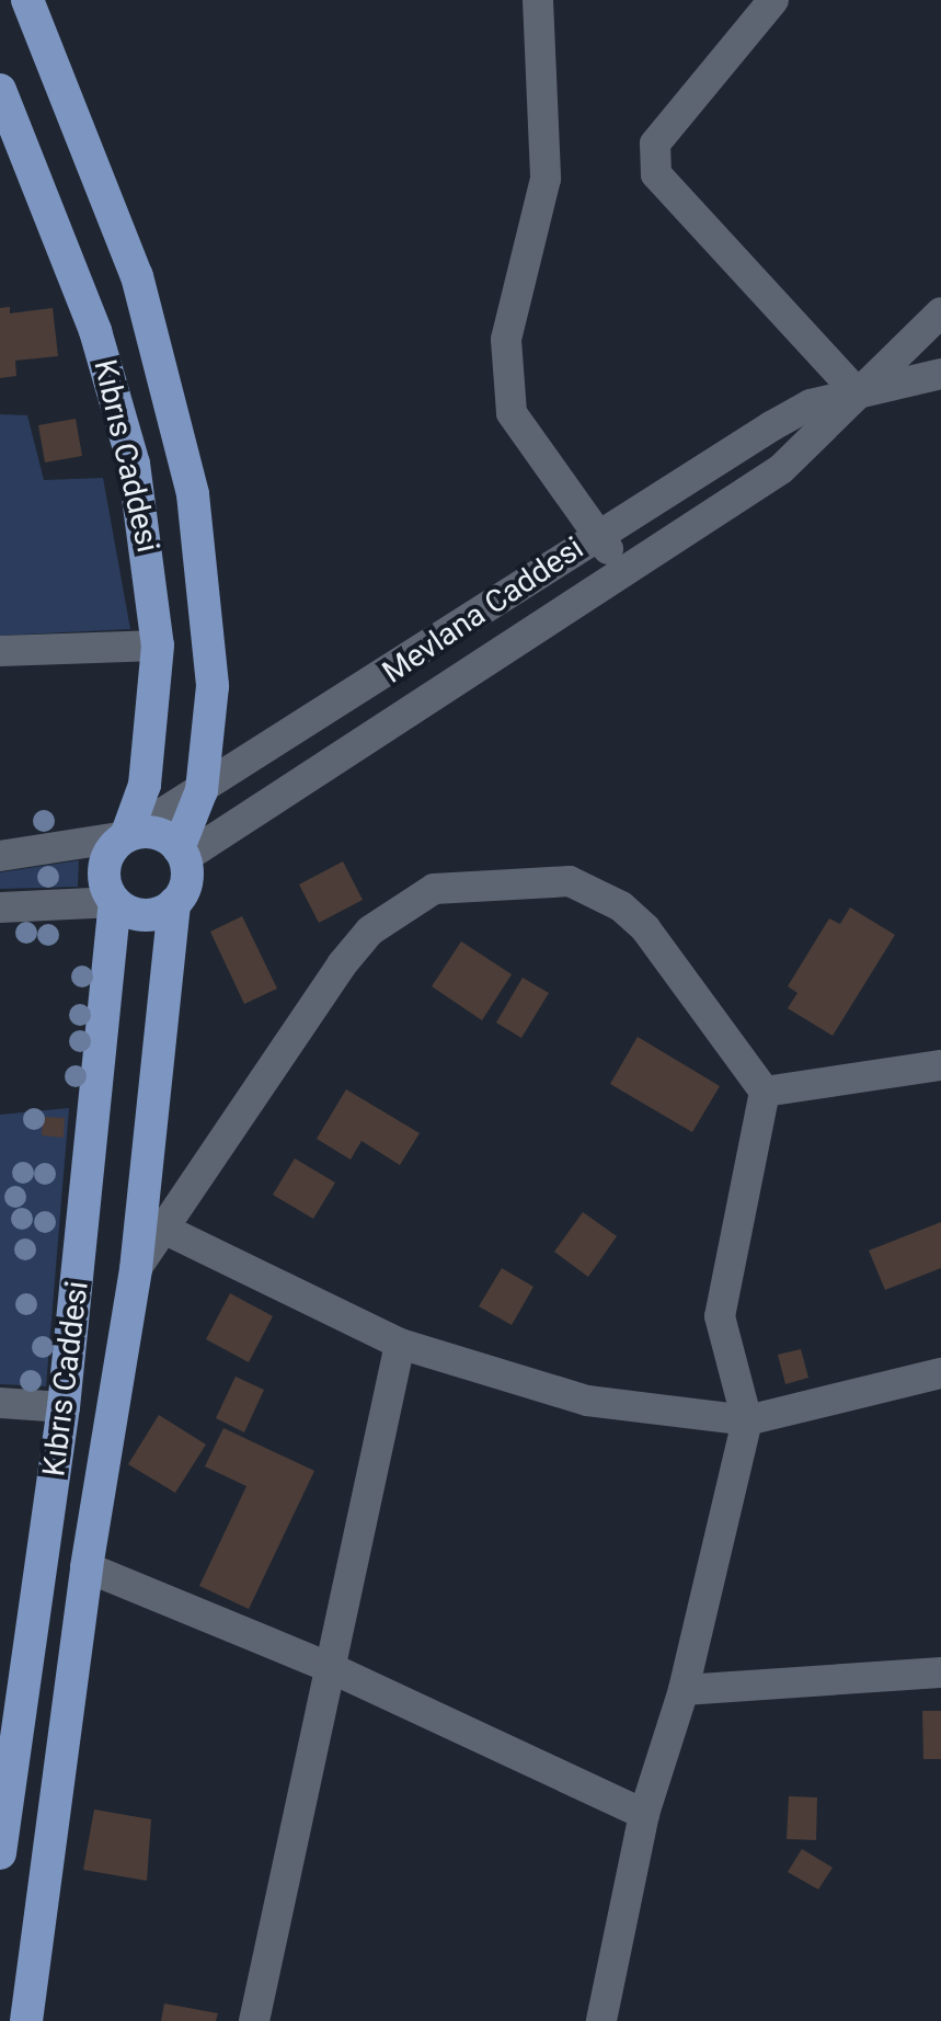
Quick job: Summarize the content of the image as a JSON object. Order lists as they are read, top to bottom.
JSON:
{
  "streets": {
    "main road": ["Kıbrıs Caddesi"],
    "street": ["Mevlana Caddesi"]
  },
  "crossings": [
    ["Kıbrıs Caddesi", "Mevlana Caddesi"]
  ]
}
